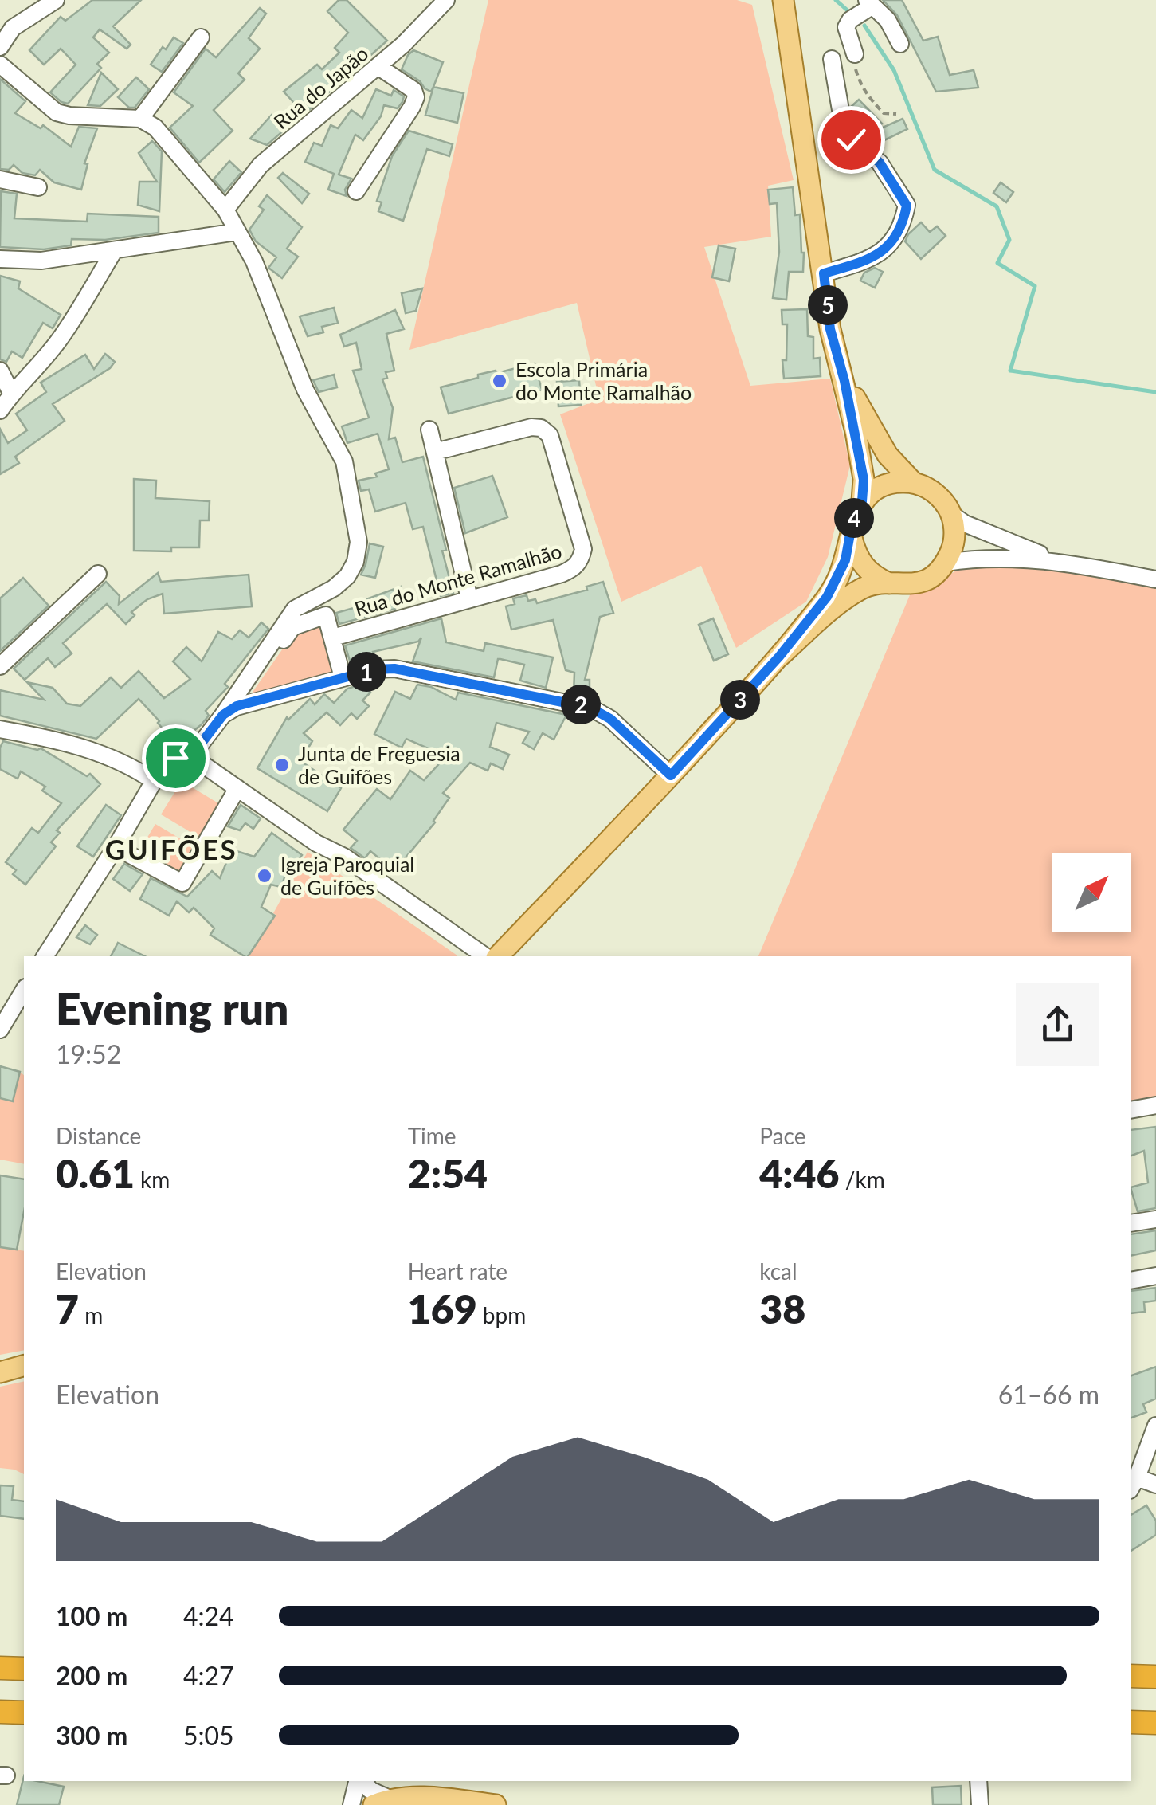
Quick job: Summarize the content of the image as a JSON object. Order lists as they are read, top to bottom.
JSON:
{
  "streets": {
    "street": ["Rua do Japão", "Rua do Monte Ramalhão"]
  },
  "districts": ["GUIFÕES"],
  "places": ["Escola Primária do Monte Ramalhão", "Junta de Freguesia de Guifões", "Igreja Paroquial de Guifões"],
  "north": "top right",
  "page": {
    "pins": [
      "5",
      "4",
      "1",
      "3",
      "2"
    ],
    "heading": ["Evening run", "19:52"],
    "stats": [
      ["Distance", "0.61 km"],
      ["Time", "2:54"],
      ["Pace", "4:46 /km"],
      ["Elevation", "7 m"],
      ["Heart rate", "169 bpm"],
      ["kcal", "38"]
    ],
    "chart": ["Elevation", "61–66 m"],
    "list": [
      {
        "name": "100 m",
        "note": "4:24"
      },
      {
        "name": "200 m",
        "note": "4:27"
      },
      {
        "name": "300 m",
        "note": "5:05"
      }
    ]
  }
}
